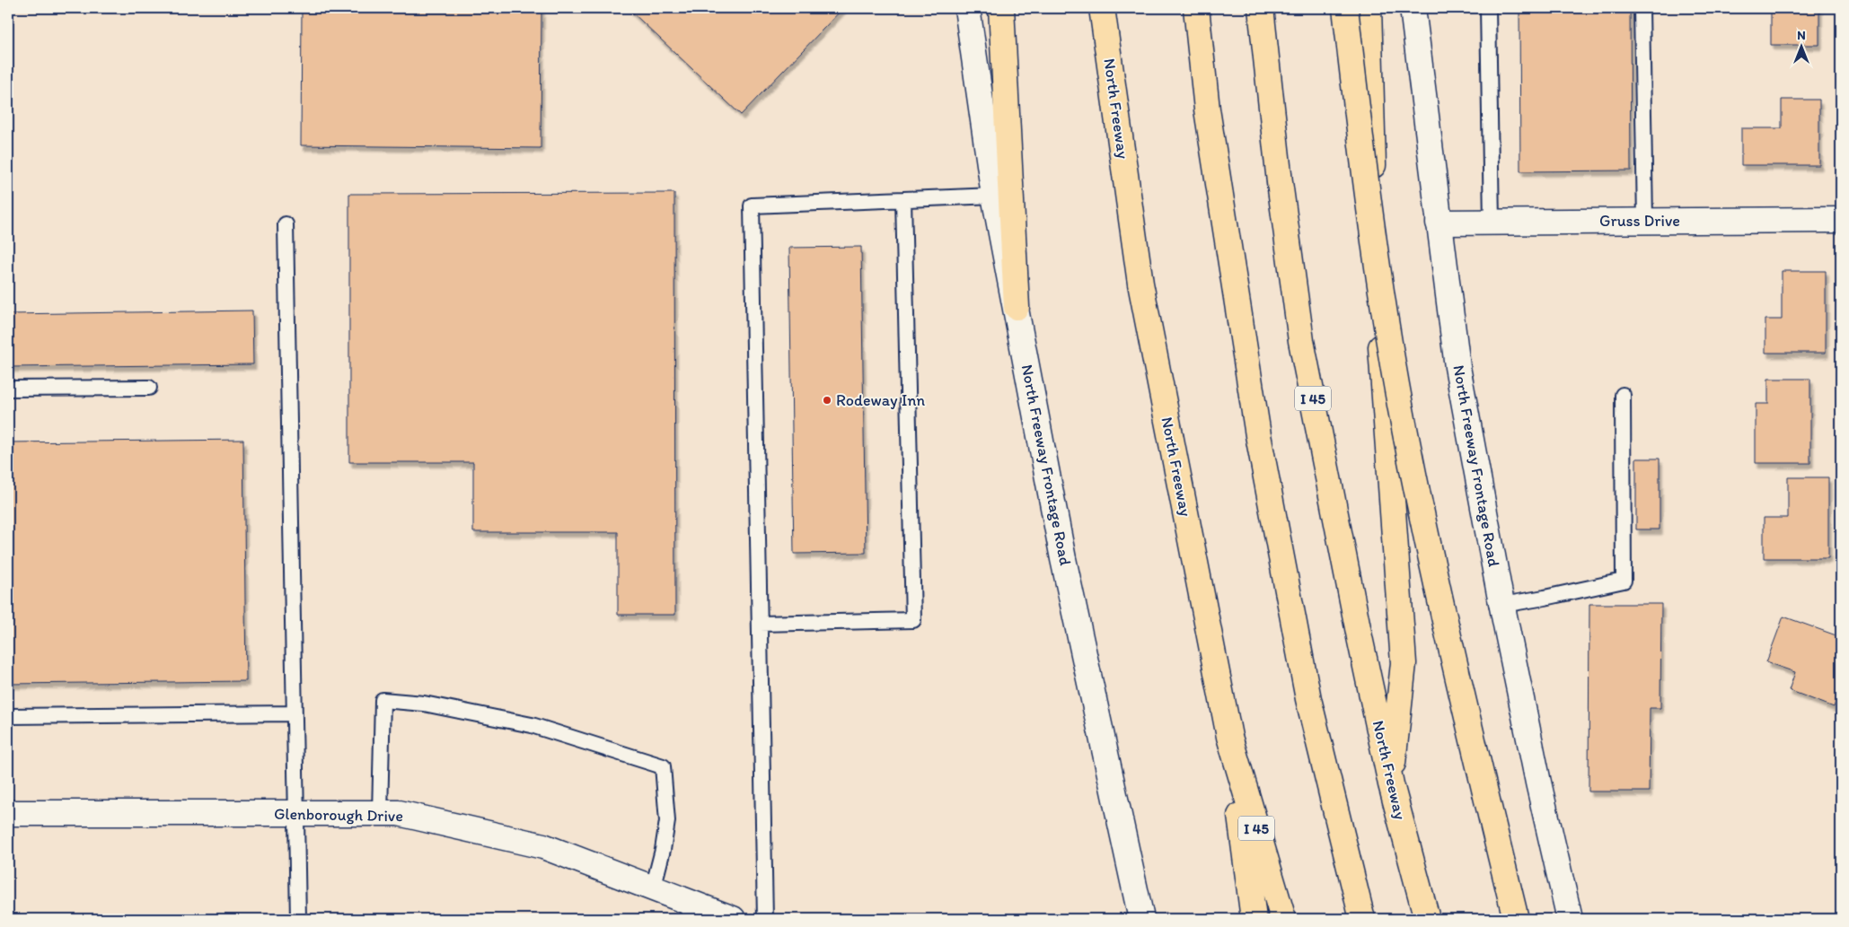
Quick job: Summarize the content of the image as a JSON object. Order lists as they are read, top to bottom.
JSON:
{
  "streets": {
    "highway": ["North Freeway", "I 45"],
    "main road": ["Gruss Drive", "North Freeway Frontage Road", "Glenborough Drive"]
  },
  "crossings": [
    ["Gruss Drive", "North Freeway Frontage Road"]
  ],
  "places": ["Rodeway Inn"],
  "north": "top"
}
